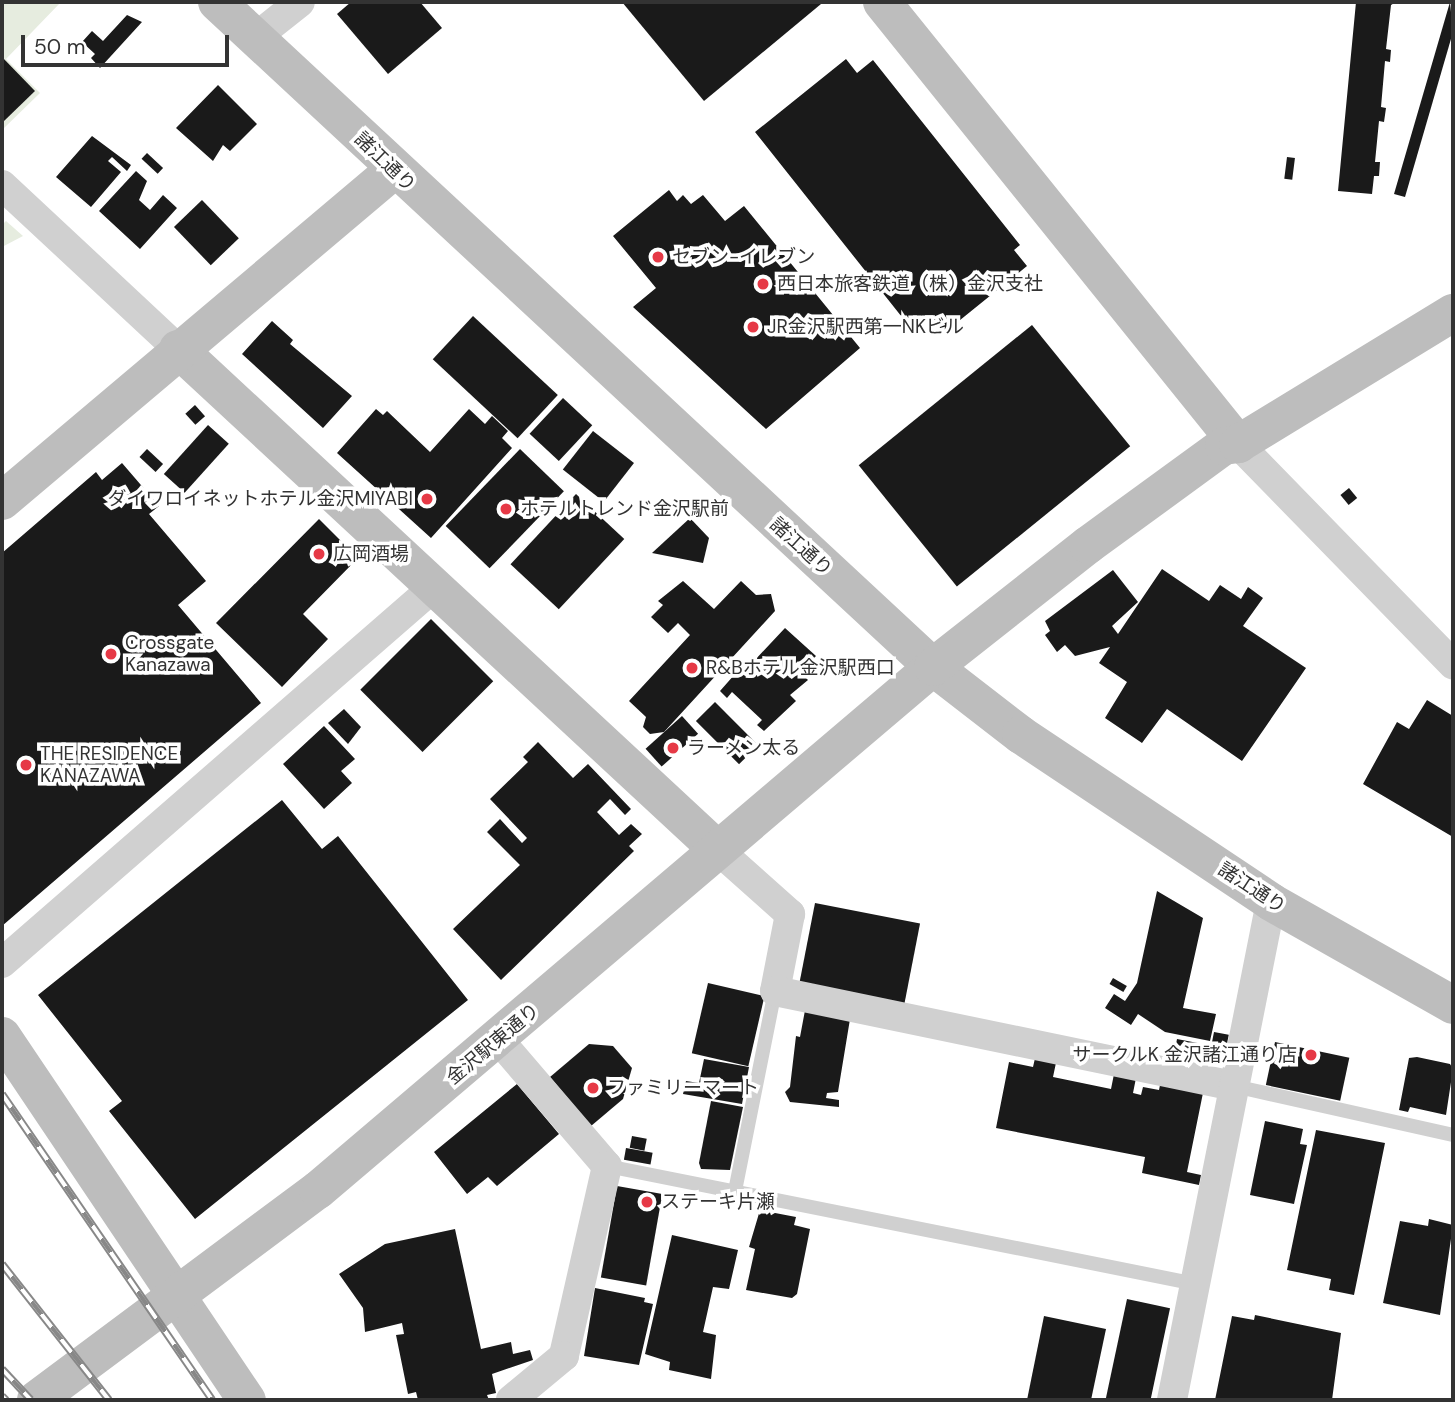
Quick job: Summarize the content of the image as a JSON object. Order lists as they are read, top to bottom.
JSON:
{
  "streets": {
    "street": ["諸江通り", "金沢駅東通り"]
  },
  "crossings": [
    ["諸江通り", "金沢駅東通り"]
  ],
  "places": [
    "セブン-イレブン",
    "西日本旅客鉄道（株）金沢支社",
    "JR金沢駅西第一NKビル",
    "ダイワロイネットホテル金沢MIYABI",
    "ホテルトレンド金沢駅前",
    "広岡酒場",
    "Crossgate Kanazawa",
    "R&Bホテル金沢駅西口",
    "ラーメン太る",
    "THE RESIDENCE KANAZAWA",
    "サークルK 金沢諸江通り店",
    "ファミリーマート",
    "ステーキ片瀬"
  ],
  "scale_bar": "50 m"
}
